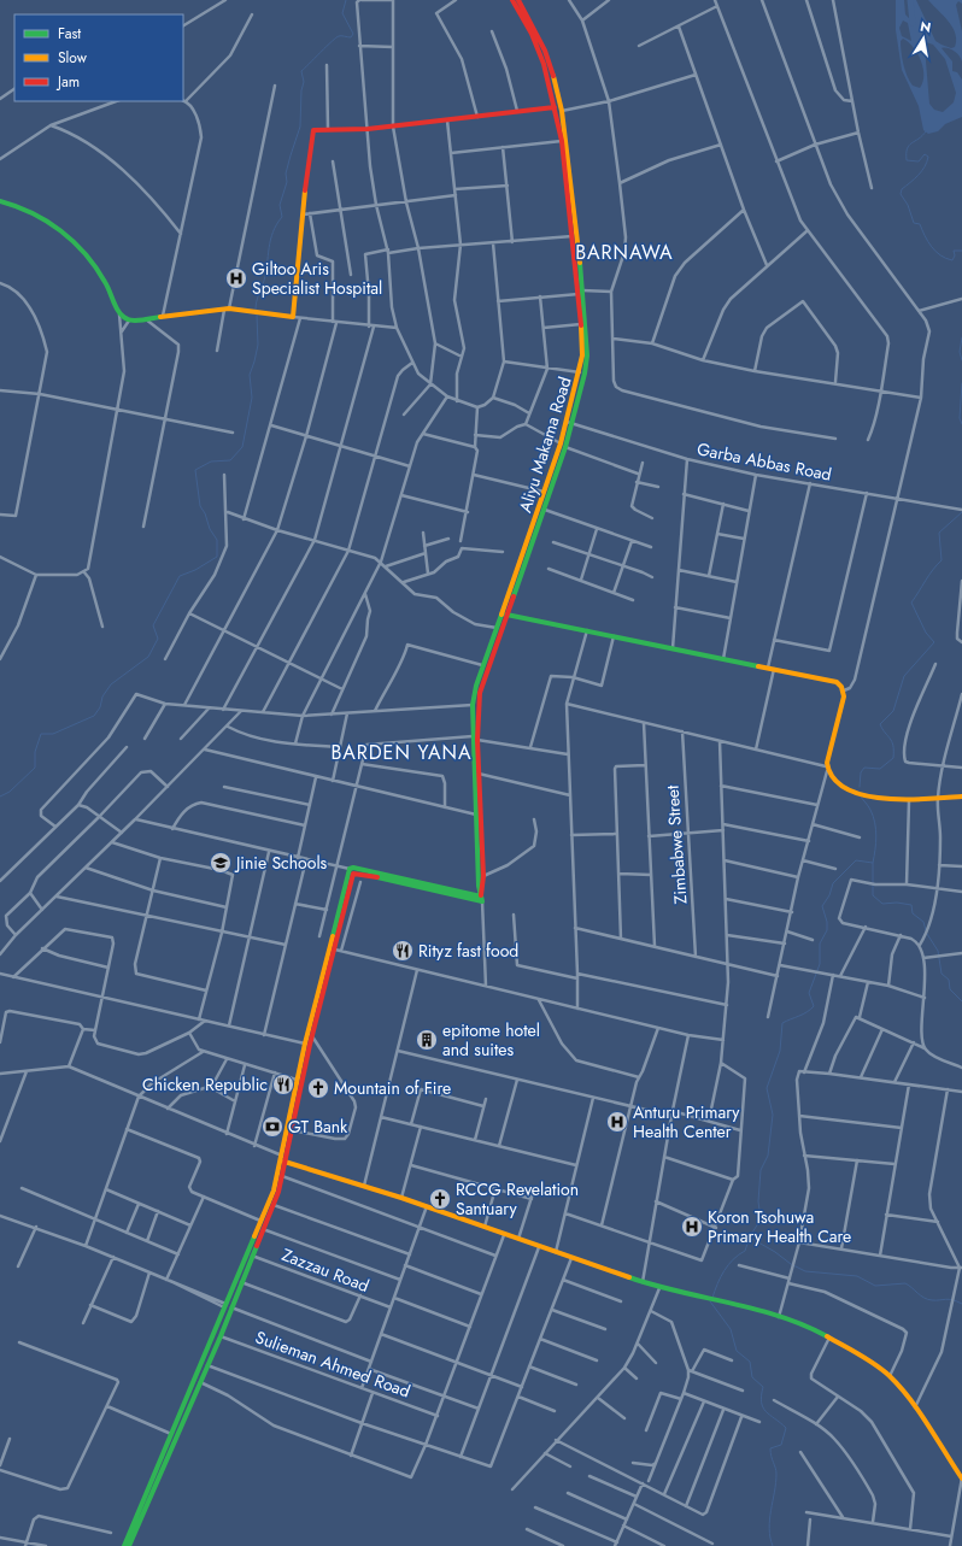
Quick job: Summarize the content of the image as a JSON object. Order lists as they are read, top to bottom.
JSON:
{
  "streets": {
    "street": [
      "Aliyu Makama Road",
      "Garba Abbas Road",
      "Zimbabwe Street",
      "Zazzau Road",
      "Sulieman Ahmed Road"
    ]
  },
  "crossings": [
    ["Aliyu Makama Road", "Garba Abbas Road"]
  ],
  "districts": ["BARNAWA", "BARDEN YANA"],
  "places": {
    "hospital": ["Giltoo Aris Specialist Hospital", "Anturu Primary Health Center", "Koron Tsohuwa Primary Health Care"],
    "school or university": ["Jinie Schools"],
    "restaurant": ["Rityz fast food", "Chicken Republic"],
    "building": ["epitome hotel and suites"],
    "church": ["Mountain of Fire", "RCCG Revelation Santuary"],
    "bank": ["GT Bank"]
  },
  "legend": ["Fast", "Slow", "Jam"],
  "north": "top"
}
